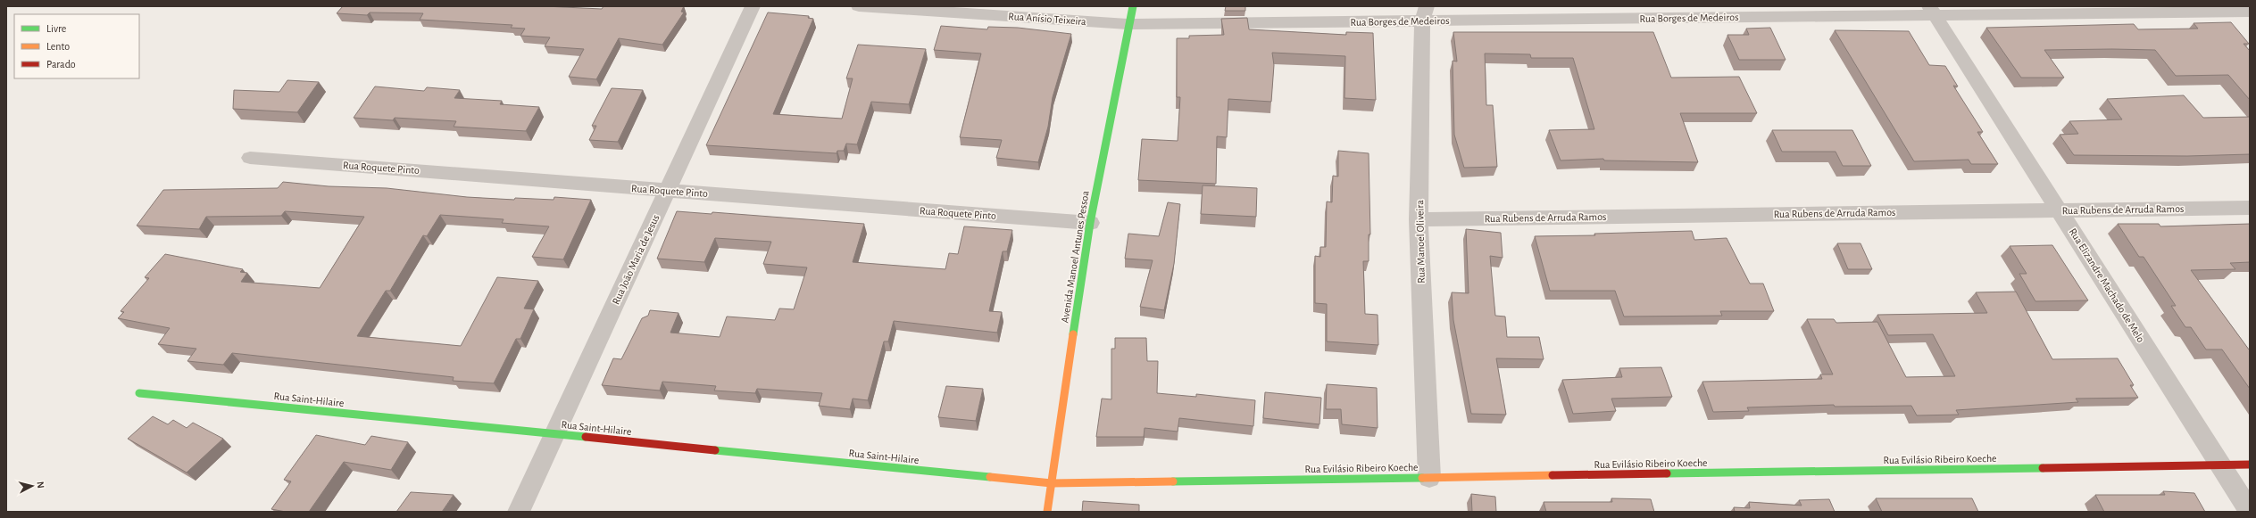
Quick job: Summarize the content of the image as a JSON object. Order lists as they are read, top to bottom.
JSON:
{
  "streets": {
    "street": [
      "Rua Borges de Medeiros",
      "Rua Anísio Teixeira",
      "Rua Roquete Pinto",
      "Rua Rubens de Arruda Ramos",
      "Rua Manoel Oliveira",
      "Avenida Manoel Antunes Pessoa",
      "Rua João Maria de Jesus",
      "Rua Elizandre Machado de Melo",
      "Rua Saint-Hilaire",
      "Rua Evilásio Ribeiro Koeche"
    ]
  },
  "crossings": [
    ["Rua Borges de Medeiros", "Rua Anísio Teixeira"],
    ["Rua Borges de Medeiros", "Rua Manoel Oliveira"],
    ["Rua Borges de Medeiros", "Avenida Manoel Antunes Pessoa"],
    ["Rua Borges de Medeiros", "Rua Elizandre Machado de Melo"],
    ["Rua Anísio Teixeira", "Avenida Manoel Antunes Pessoa"],
    ["Rua Roquete Pinto", "Avenida Manoel Antunes Pessoa"],
    ["Rua Roquete Pinto", "Rua João Maria de Jesus"],
    ["Rua Rubens de Arruda Ramos", "Rua Manoel Oliveira"],
    ["Rua Rubens de Arruda Ramos", "Rua Elizandre Machado de Melo"],
    ["Rua Manoel Oliveira", "Rua Evilásio Ribeiro Koeche"],
    ["Avenida Manoel Antunes Pessoa", "Rua Saint-Hilaire"],
    ["Avenida Manoel Antunes Pessoa", "Rua Evilásio Ribeiro Koeche"],
    ["Rua João Maria de Jesus", "Rua Saint-Hilaire"],
    ["Rua Elizandre Machado de Melo", "Rua Evilásio Ribeiro Koeche"],
    ["Rua Saint-Hilaire", "Rua Evilásio Ribeiro Koeche"]
  ],
  "legend": ["Livre", "Lento", "Parado"],
  "north": "right"
}
